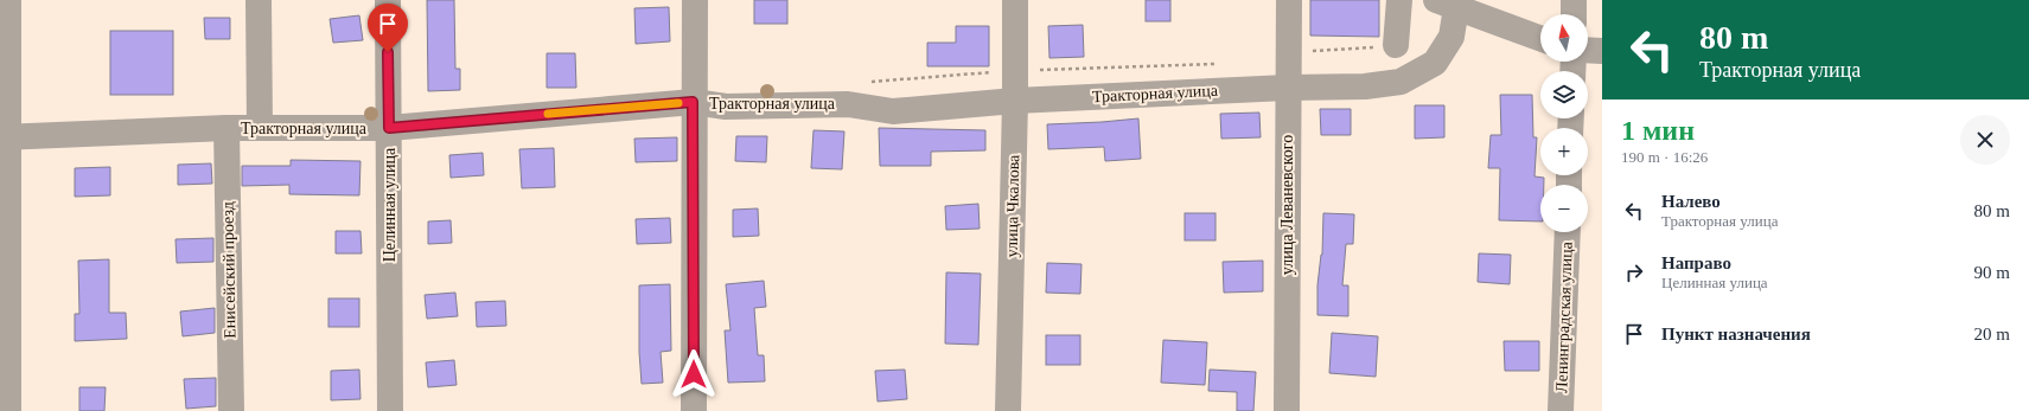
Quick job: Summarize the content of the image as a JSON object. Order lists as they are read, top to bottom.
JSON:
{
  "streets": {
    "street": [
      "Тракторная улица",
      "Целинная улица",
      "улица Леваневского",
      "улица Чкалова",
      "Енисейский проезд",
      "Ленинградская улица"
    ]
  },
  "crossings": [
    ["Тракторная улица", "Целинная улица"],
    ["Тракторная улица", "улица Леваневского"],
    ["Тракторная улица", "улица Чкалова"],
    ["Тракторная улица", "Енисейский проезд"]
  ],
  "north": "top",
  "page": {
    "turn": ["80 m", "Тракторная улица"],
    "map_buttons": ["+", "−"],
    "heading": ["1 мин", "190 m · 16:26"],
    "list": [
      {
        "name": "Налево",
        "note": "Тракторная улица",
        "value": "80 m"
      },
      {
        "name": "Направо",
        "note": "Целинная улица",
        "value": "90 m"
      },
      {
        "name": "Пункт назначения",
        "value": "20 m"
      }
    ]
  }
}
